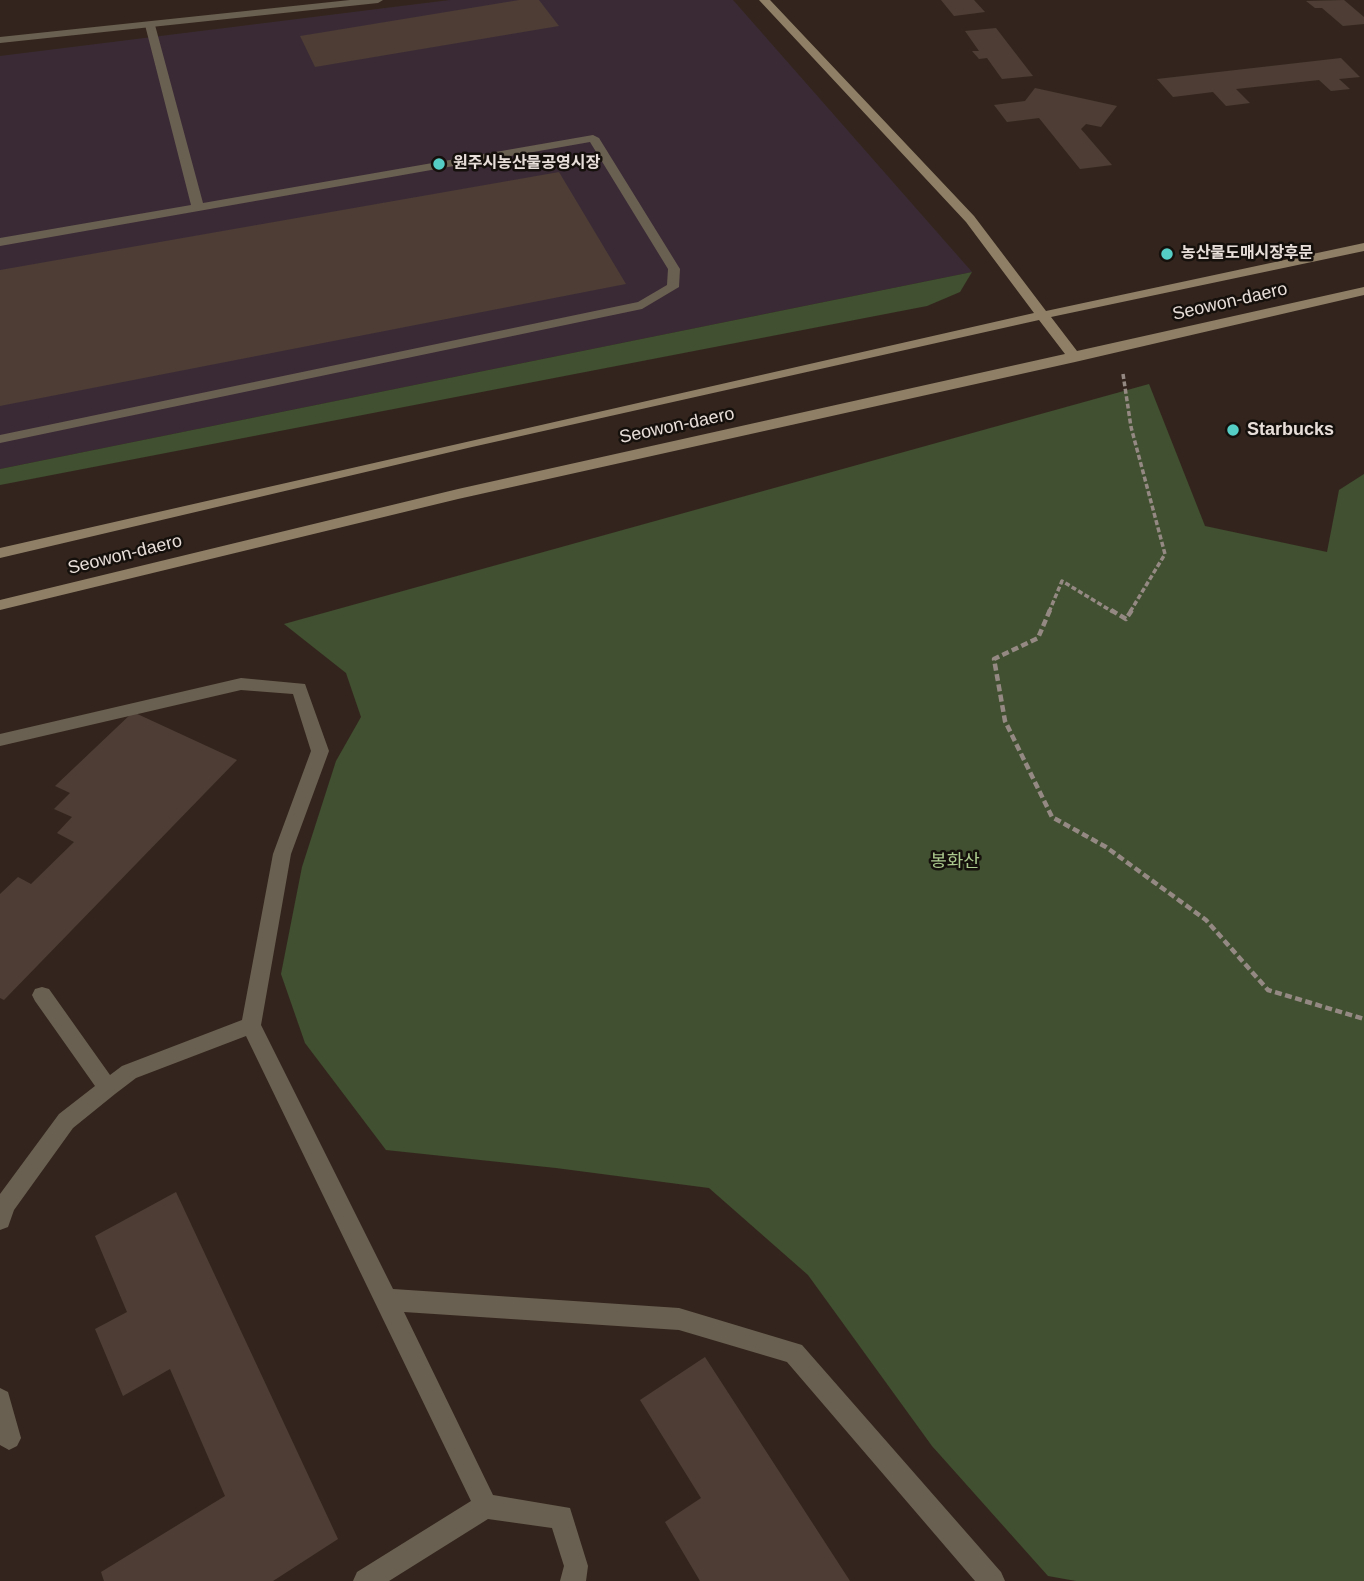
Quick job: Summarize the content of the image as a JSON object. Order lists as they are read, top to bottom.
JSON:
{
  "streets": {
    "street": ["Seowon-daero"]
  },
  "parks": ["봉화산"],
  "places": ["원주시농산물공영시장", "농산물도매시장후문", "Starbucks"]
}
